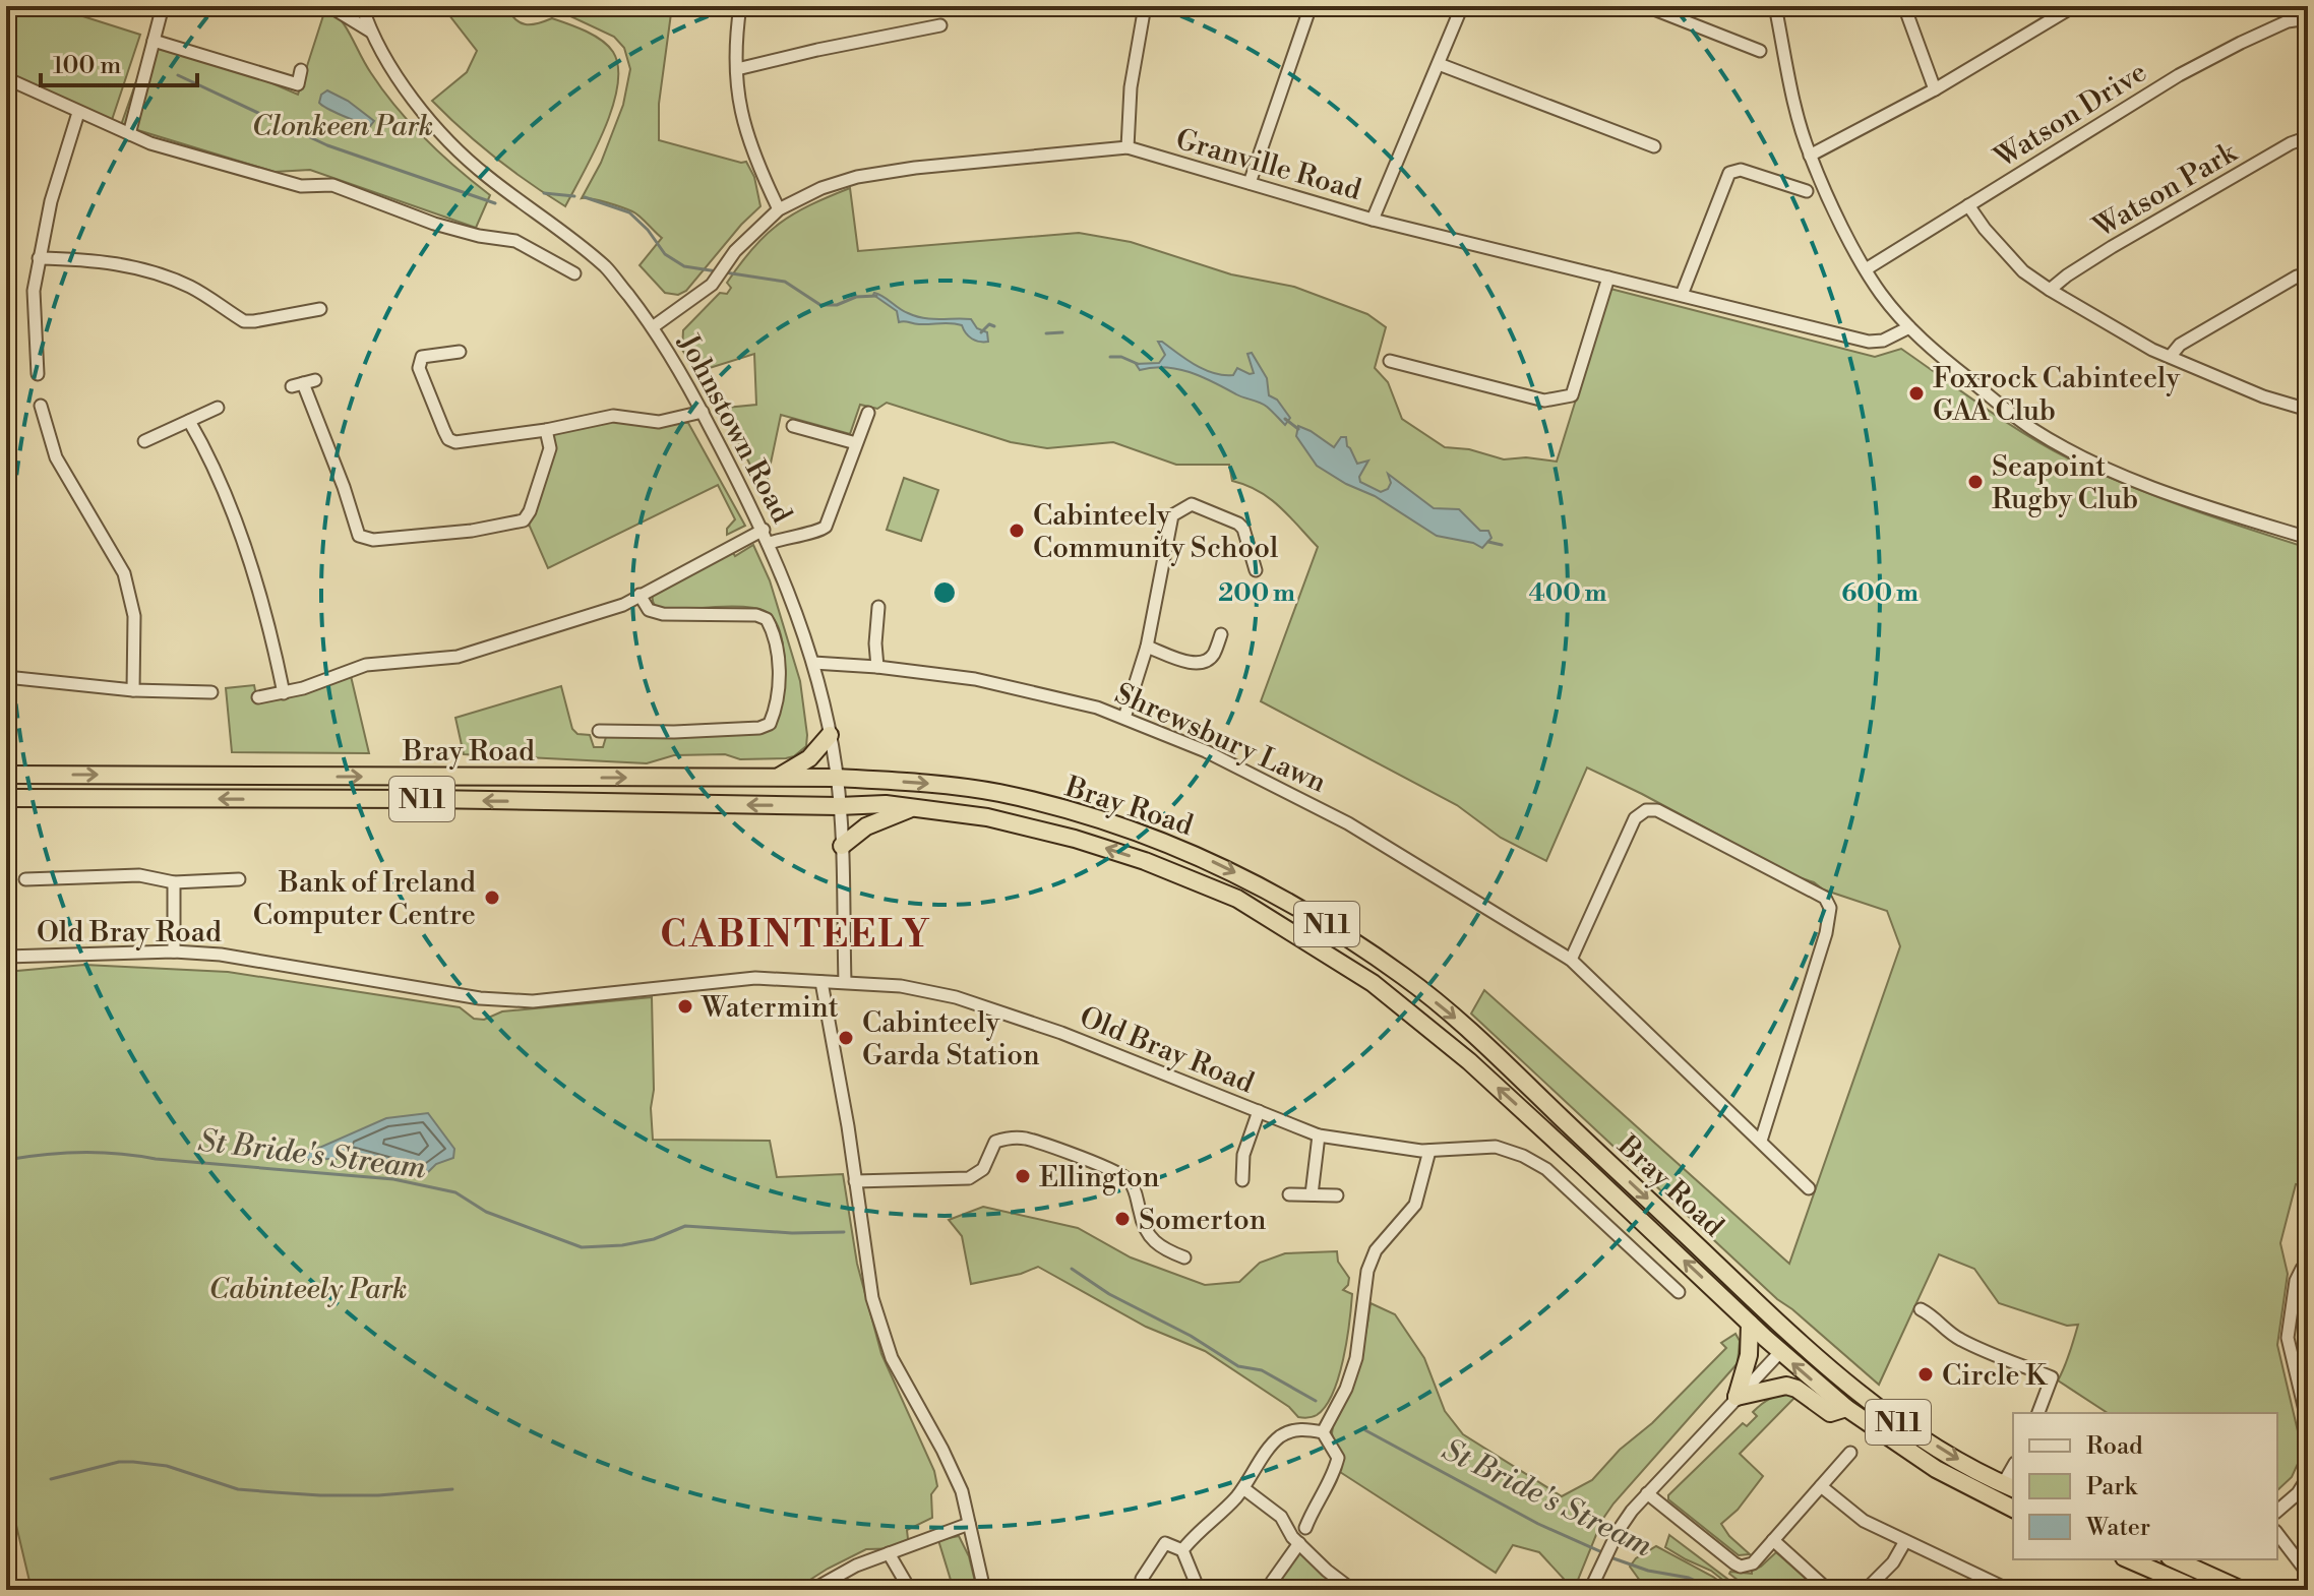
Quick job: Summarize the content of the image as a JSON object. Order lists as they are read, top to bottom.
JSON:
{
  "streets": {
    "highway": ["Bray Road", "N11"],
    "street": [
      "Watson Drive",
      "Granville Road",
      "Watson Park",
      "Johnstown Road",
      "Shrewsbury Lawn",
      "Old Bray Road"
    ]
  },
  "crossings": [
    ["Granville Road", "Johnstown Road"],
    ["Johnstown Road", "Shrewsbury Lawn"],
    ["Johnstown Road", "Bray Road"],
    ["Johnstown Road", "Old Bray Road"]
  ],
  "districts": ["CABINTEELY"],
  "water": ["St Bride's Stream"],
  "parks": ["Clonkeen Park", "Cabinteely Park"],
  "places": [
    "Foxrock Cabinteely GAA Club",
    "Seapoint Rugby Club",
    "Cabinteely Community School",
    "Bank of Ireland Computer Centre",
    "Watermint",
    "Cabinteely Garda Station",
    "Ellington",
    "Somerton",
    "Circle K"
  ],
  "legend": ["Road", "Park", "Water"],
  "scale_bar": "100 m",
  "rings": ["200 m", "400 m", "600 m"]
}
